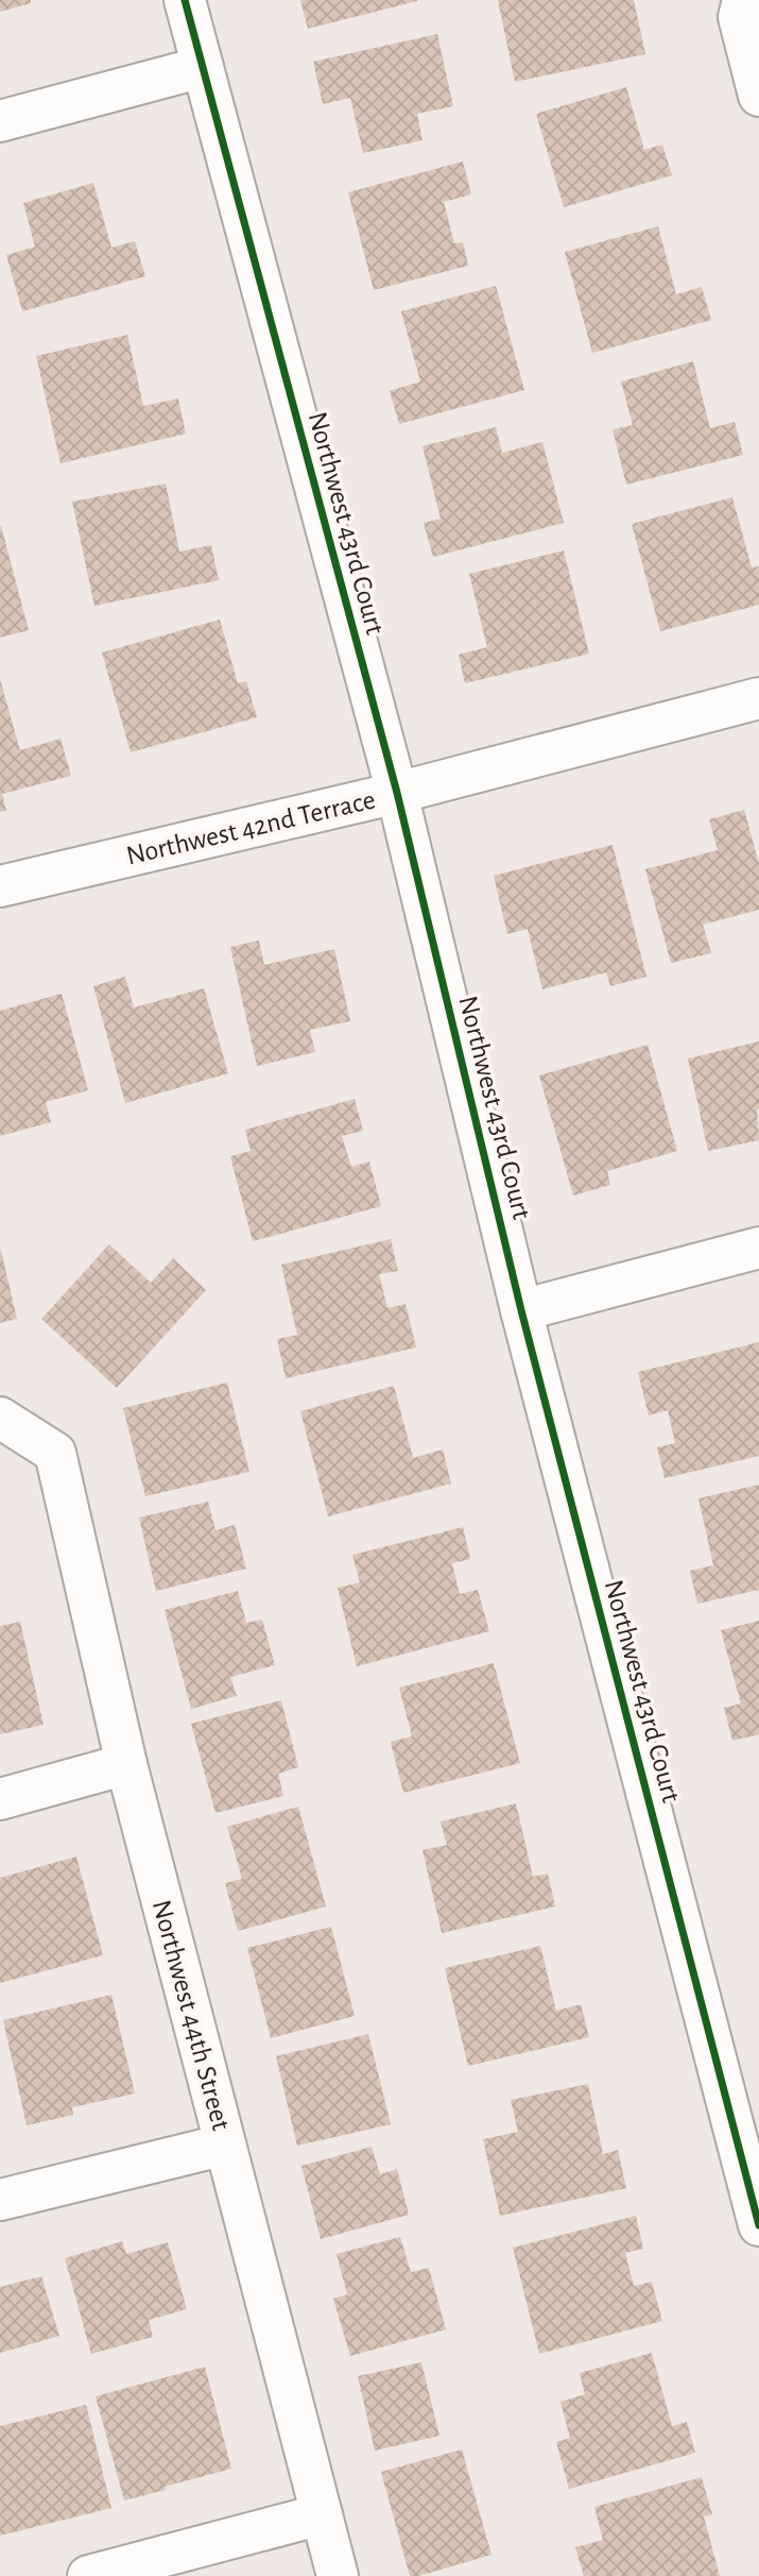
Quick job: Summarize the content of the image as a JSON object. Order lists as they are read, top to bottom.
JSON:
{
  "streets": {
    "street": ["Northwest 43rd Court", "Northwest 42nd Terrace", "Northwest 44th Street"]
  },
  "crossings": [
    ["Northwest 43rd Court", "Northwest 42nd Terrace"]
  ]
}
